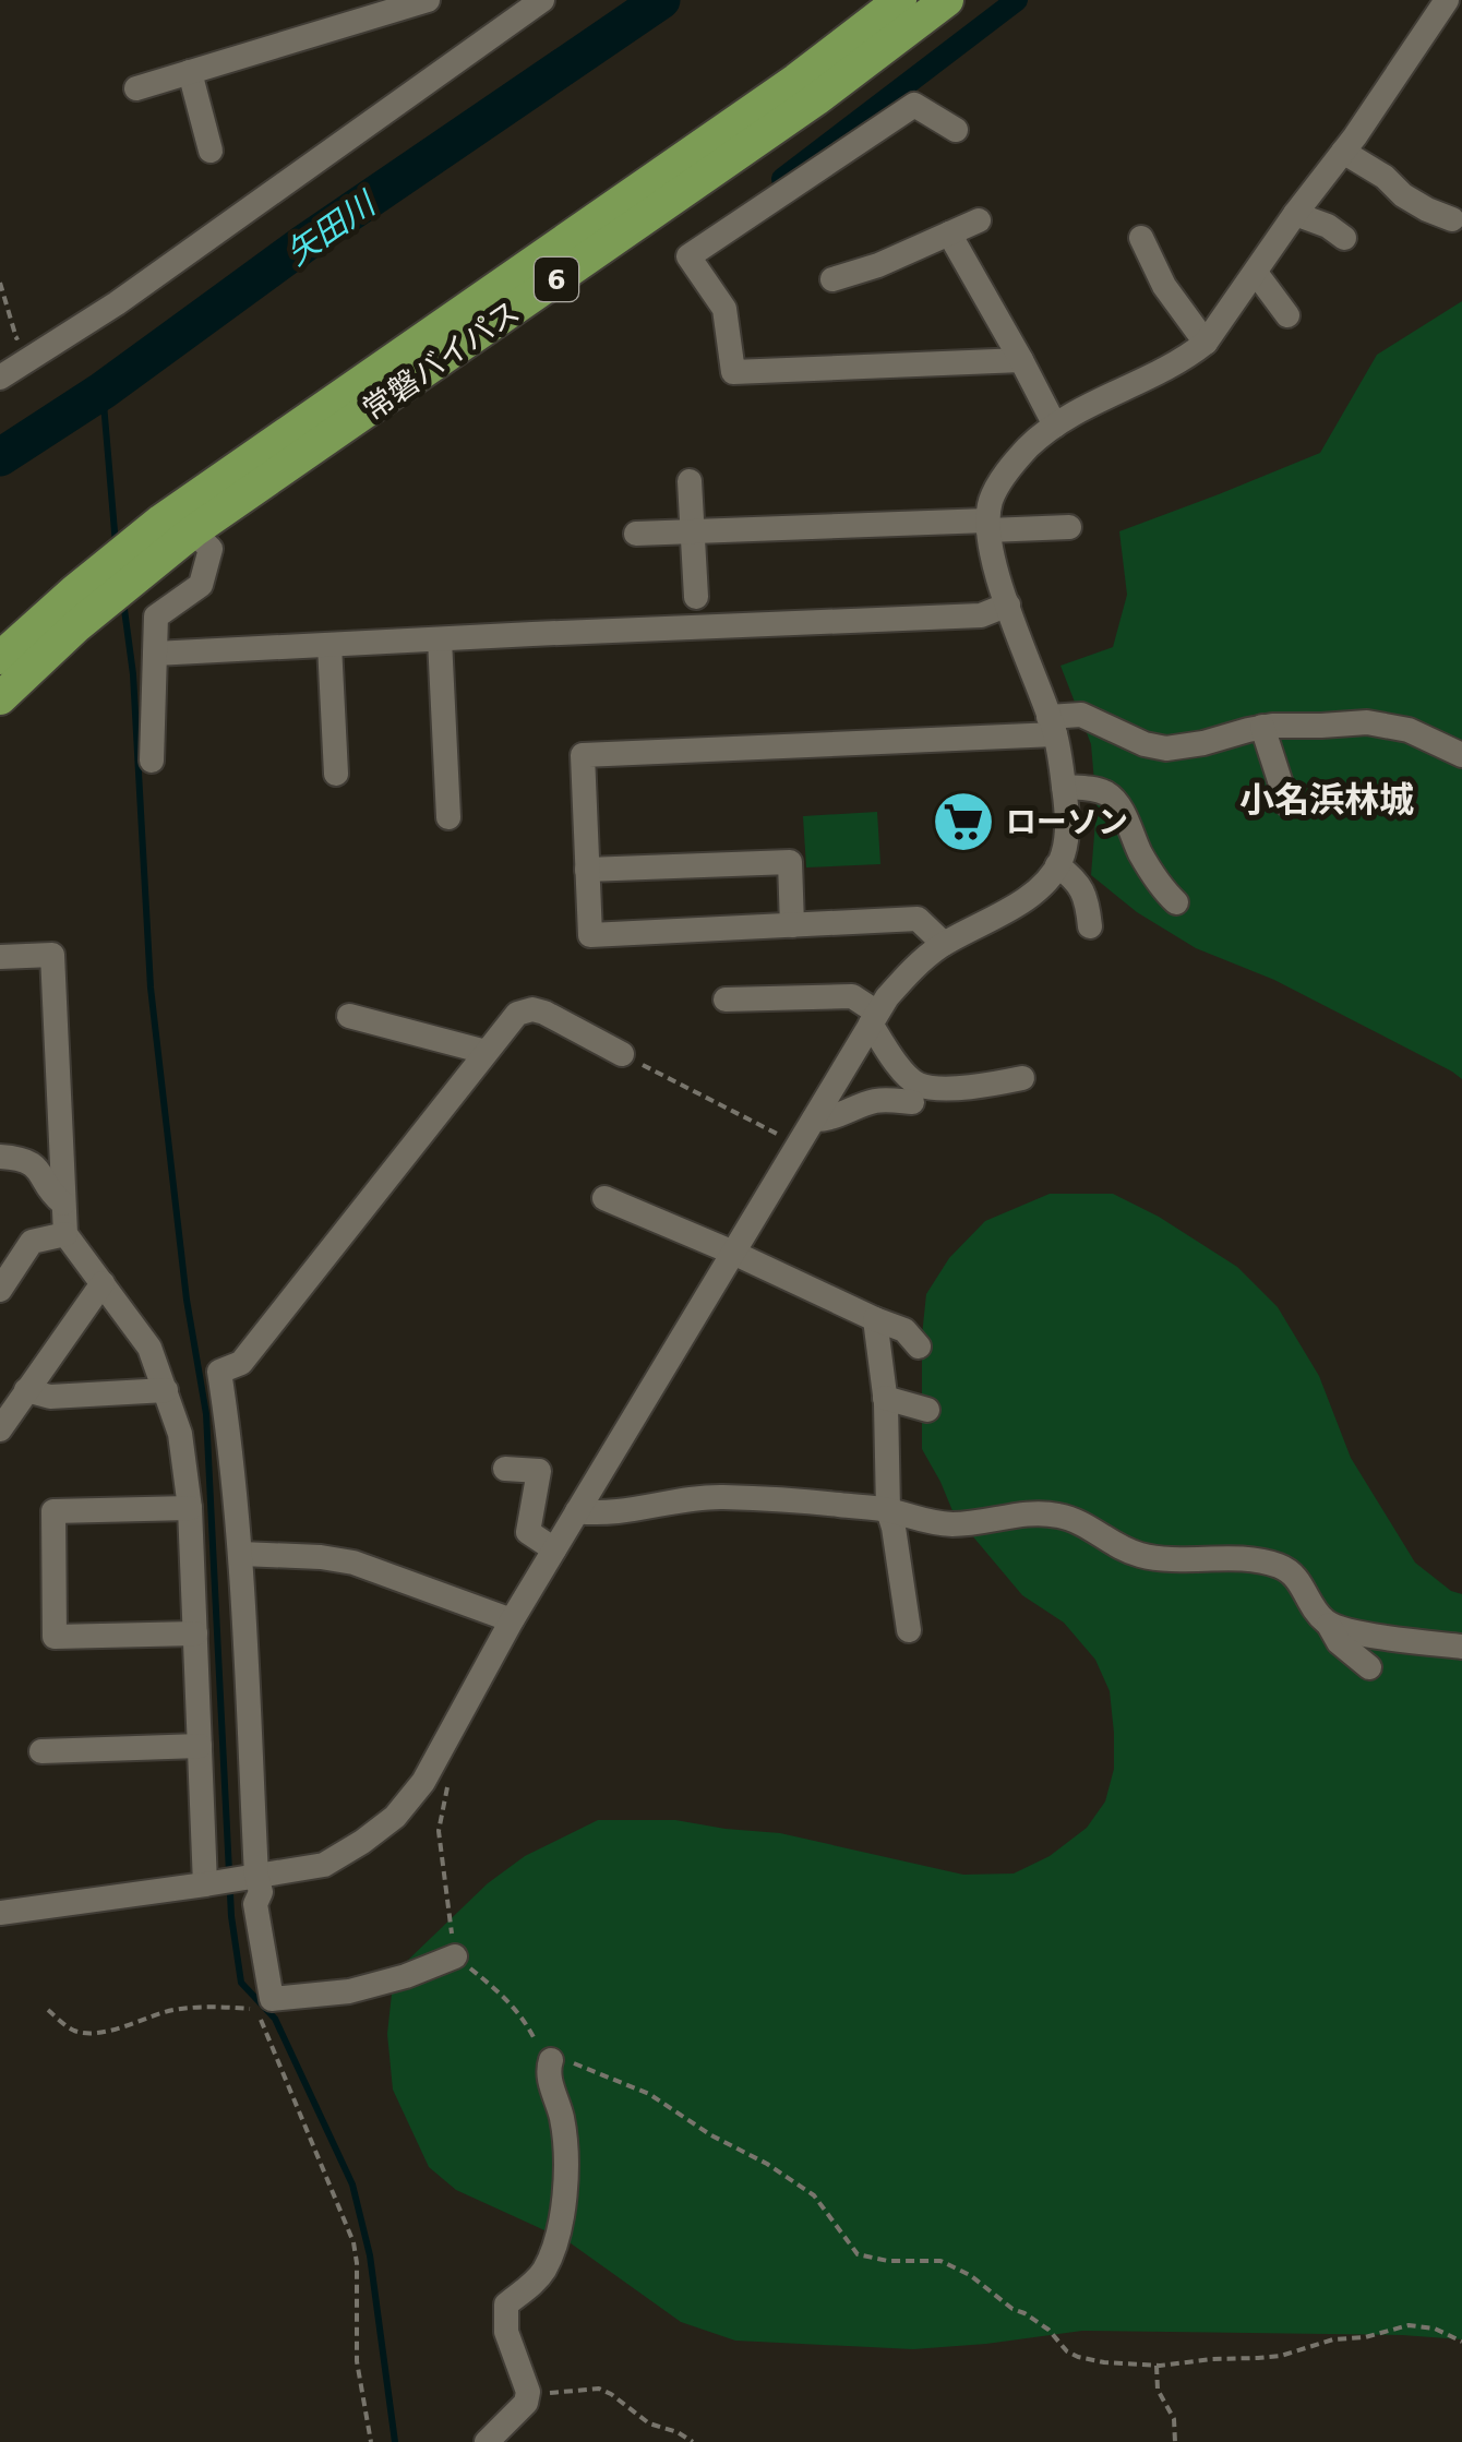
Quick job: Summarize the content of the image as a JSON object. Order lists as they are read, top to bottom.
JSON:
{
  "streets": {
    "highway": ["6", "常磐バイパス"]
  },
  "districts": ["小名浜林城"],
  "water": ["矢田川"],
  "places": {
    "supermarket": ["ローソン"]
  }
}
